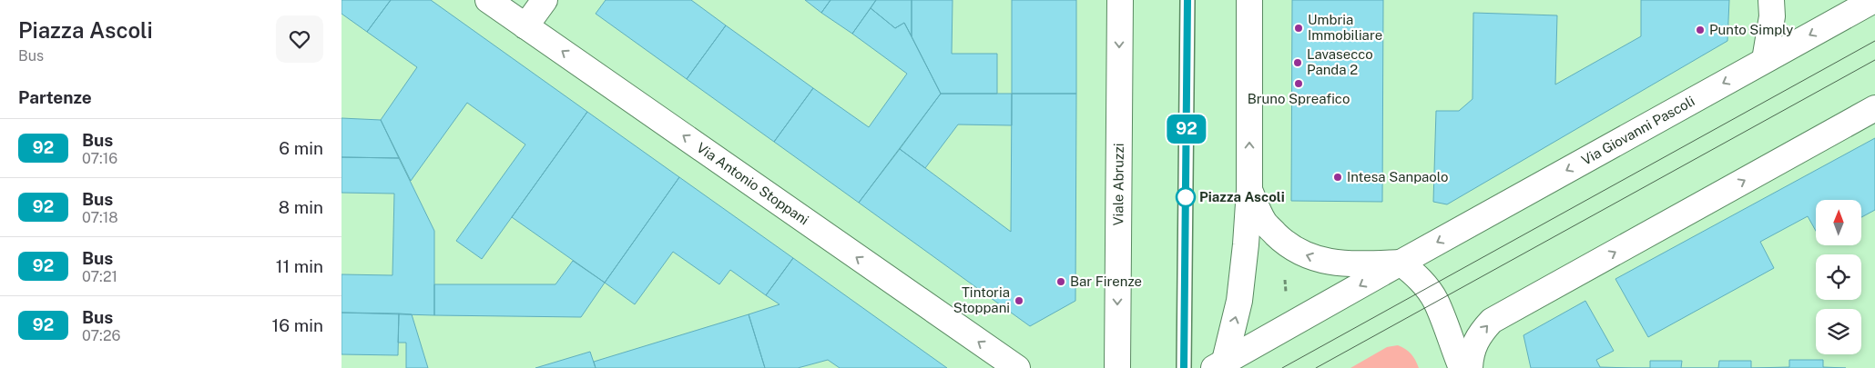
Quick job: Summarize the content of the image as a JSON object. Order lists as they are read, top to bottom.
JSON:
{
  "streets": {
    "street": ["Via Giovanni Pascoli", "Via Antonio Stoppani", "Viale Abruzzi"]
  },
  "one_way": ["Via Antonio Stoppani"],
  "places": [
    "Umbria Immobiliare",
    "Punto Simply",
    "Lavasecco Panda 2",
    "Bruno Spreafico",
    "Intesa Sanpaolo",
    "Piazza Ascoli",
    "Bar Firenze",
    "Tintoria Stoppani"
  ],
  "lines": ["bus line 92"],
  "north": "top",
  "page": {
    "heading": [
      ["Piazza Ascoli", "Bus"],
      "Partenze"
    ],
    "on_map": "92",
    "list": [
      {
        "mark": "92",
        "name": "Bus",
        "note": "07:16",
        "value": "6 min"
      },
      {
        "mark": "92",
        "name": "Bus",
        "note": "07:18",
        "value": "8 min"
      },
      {
        "mark": "92",
        "name": "Bus",
        "note": "07:21",
        "value": "11 min"
      },
      {
        "mark": "92",
        "name": "Bus",
        "note": "07:26",
        "value": "16 min"
      }
    ]
  }
}
